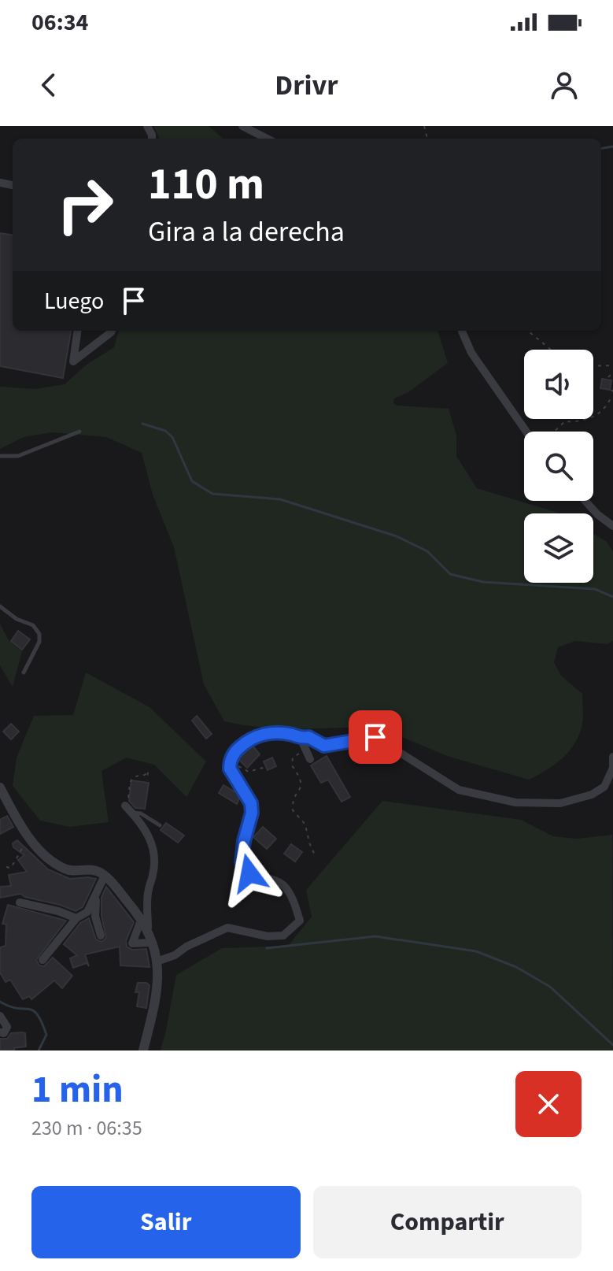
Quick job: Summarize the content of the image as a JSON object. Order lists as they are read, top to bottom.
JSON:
{
  "page": {
    "status": "06:34",
    "header": "Drivr",
    "turn": ["110 m", "Gira a la derecha"],
    "then": "Luego",
    "heading": ["1 min", "230 m · 06:35"],
    "buttons": ["Salir", "Compartir"]
  }
}
